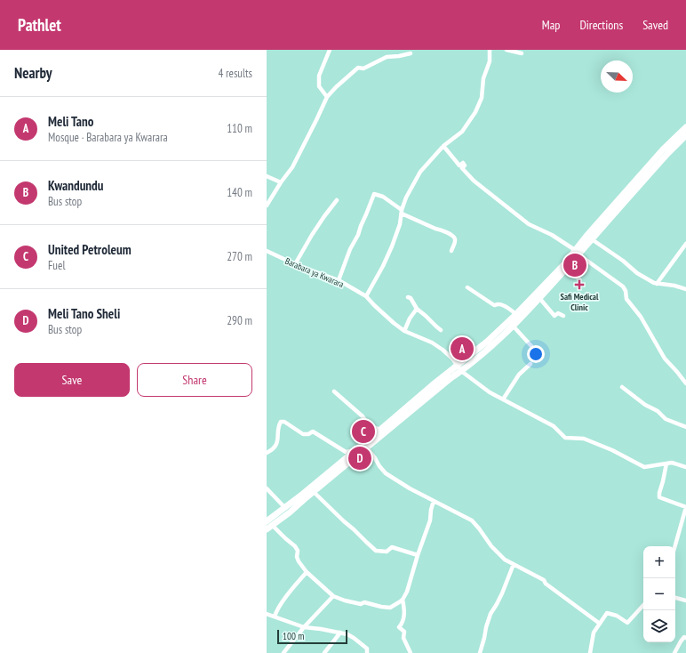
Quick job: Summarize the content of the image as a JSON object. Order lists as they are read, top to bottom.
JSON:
{
  "streets": {
    "street": ["Barabara ya Kwarara"]
  },
  "places": {
    "health": ["Safi Medical Clinic"]
  },
  "scale_bar": "100 m",
  "north": "bottom right",
  "page": {
    "header": "Pathlet",
    "nav": ["Map", "Directions", "Saved"],
    "heading": ["Nearby", "4 results"],
    "list": [
      {
        "mark": "A",
        "name": "Meli Tano",
        "note": "Mosque · Barabara ya Kwarara",
        "value": "110 m"
      },
      {
        "mark": "B",
        "name": "Kwandundu",
        "note": "Bus stop",
        "value": "140 m"
      },
      {
        "mark": "C",
        "name": "United Petroleum",
        "note": "Fuel",
        "value": "270 m"
      },
      {
        "mark": "D",
        "name": "Meli Tano Sheli",
        "note": "Bus stop",
        "value": "290 m"
      }
    ],
    "pins": [
      "B",
      "A",
      "C",
      "D"
    ],
    "buttons": ["Save", "Share"],
    "map_buttons": ["+", "−"],
    "scale": "100 m"
  }
}
